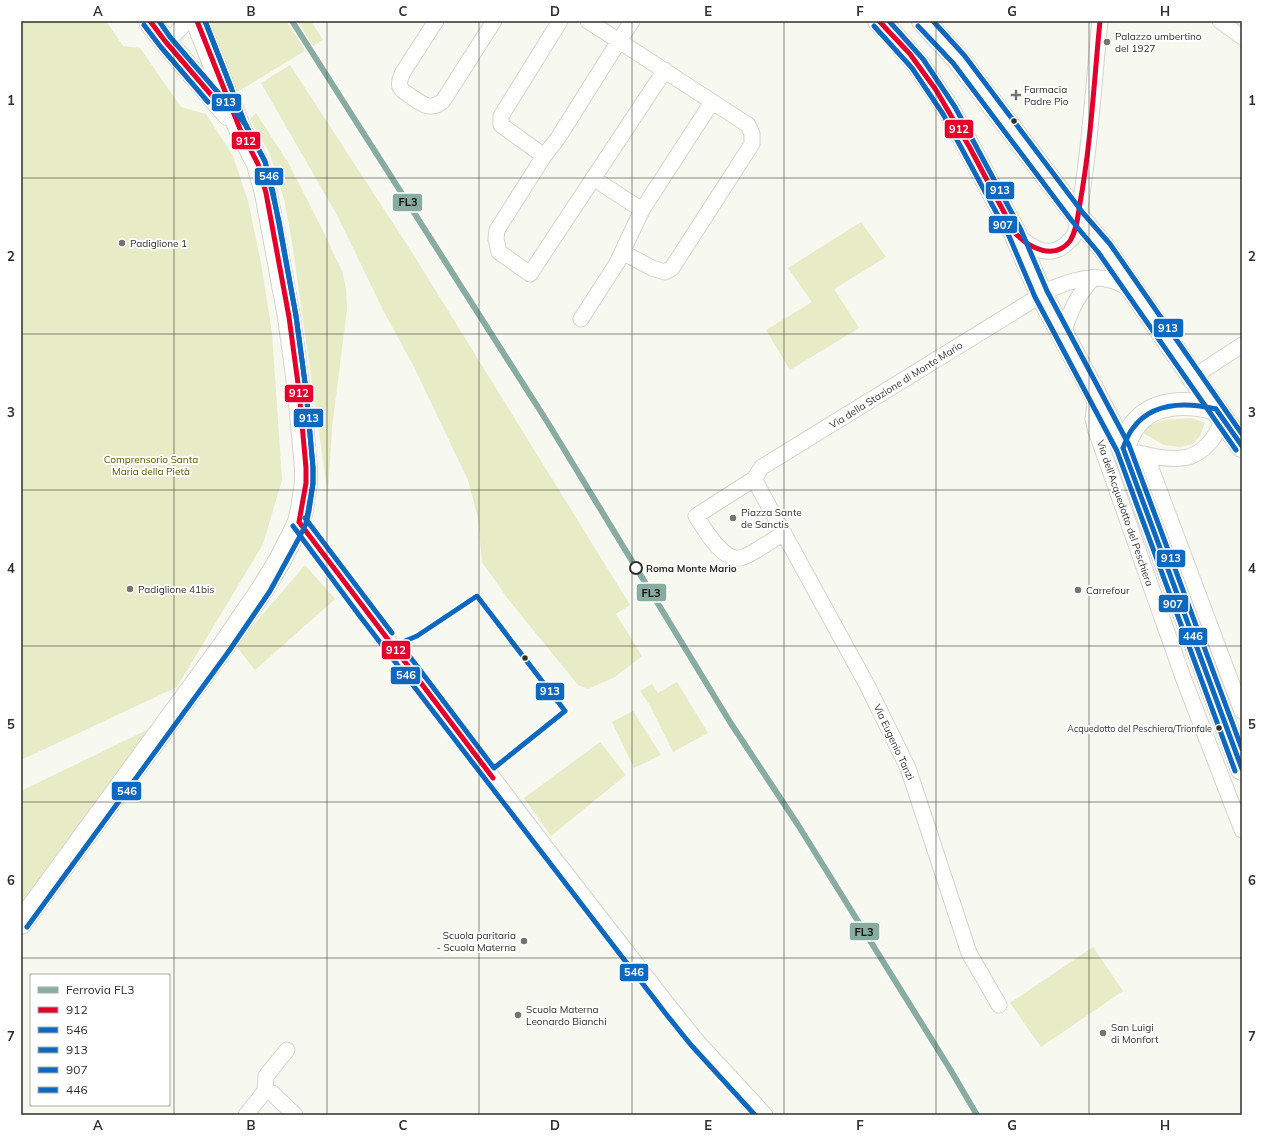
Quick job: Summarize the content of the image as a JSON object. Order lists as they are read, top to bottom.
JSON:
{
  "streets": {
    "main road": ["Via dell'Acquedotto del Peschiera"],
    "street": ["Via della Stazione di Monte Mario", "Via Eugenio Tanzi"]
  },
  "crossings": [
    ["Via della Stazione di Monte Mario", "Via dell'Acquedotto del Peschiera"]
  ],
  "parks": ["Comprensorio Santa Maria della Pietà"],
  "places": {
    "other": [
      "Palazzo umbertino del 1927",
      "Padiglione 1",
      "Piazza Sante de Sanctis",
      "Roma Monte Mario",
      "Padiglione 41bis",
      "Carrefour",
      "Acquedotto del Peschiera/Trionfale",
      "Scuola paritaria - Scuola Materna",
      "Scuola Materna Leonardo Bianchi",
      "San Luigi di Monfort"
    ],
    "health": ["Farmacia Padre Pio"]
  },
  "lines": [
    "rail line FL3",
    "transit line 912",
    "transit line 546",
    "transit line 913",
    "transit line 907",
    "transit line 446"
  ],
  "legend": [
    "Ferrovia FL3",
    "912",
    "546",
    "913",
    "907",
    "446"
  ],
  "grid": {
    "columns": [
      "A",
      "B",
      "C",
      "D",
      "E",
      "F",
      "G",
      "H"
    ],
    "rows": [
      "1",
      "2",
      "3",
      "4",
      "5",
      "6",
      "7"
    ]
  }
}
